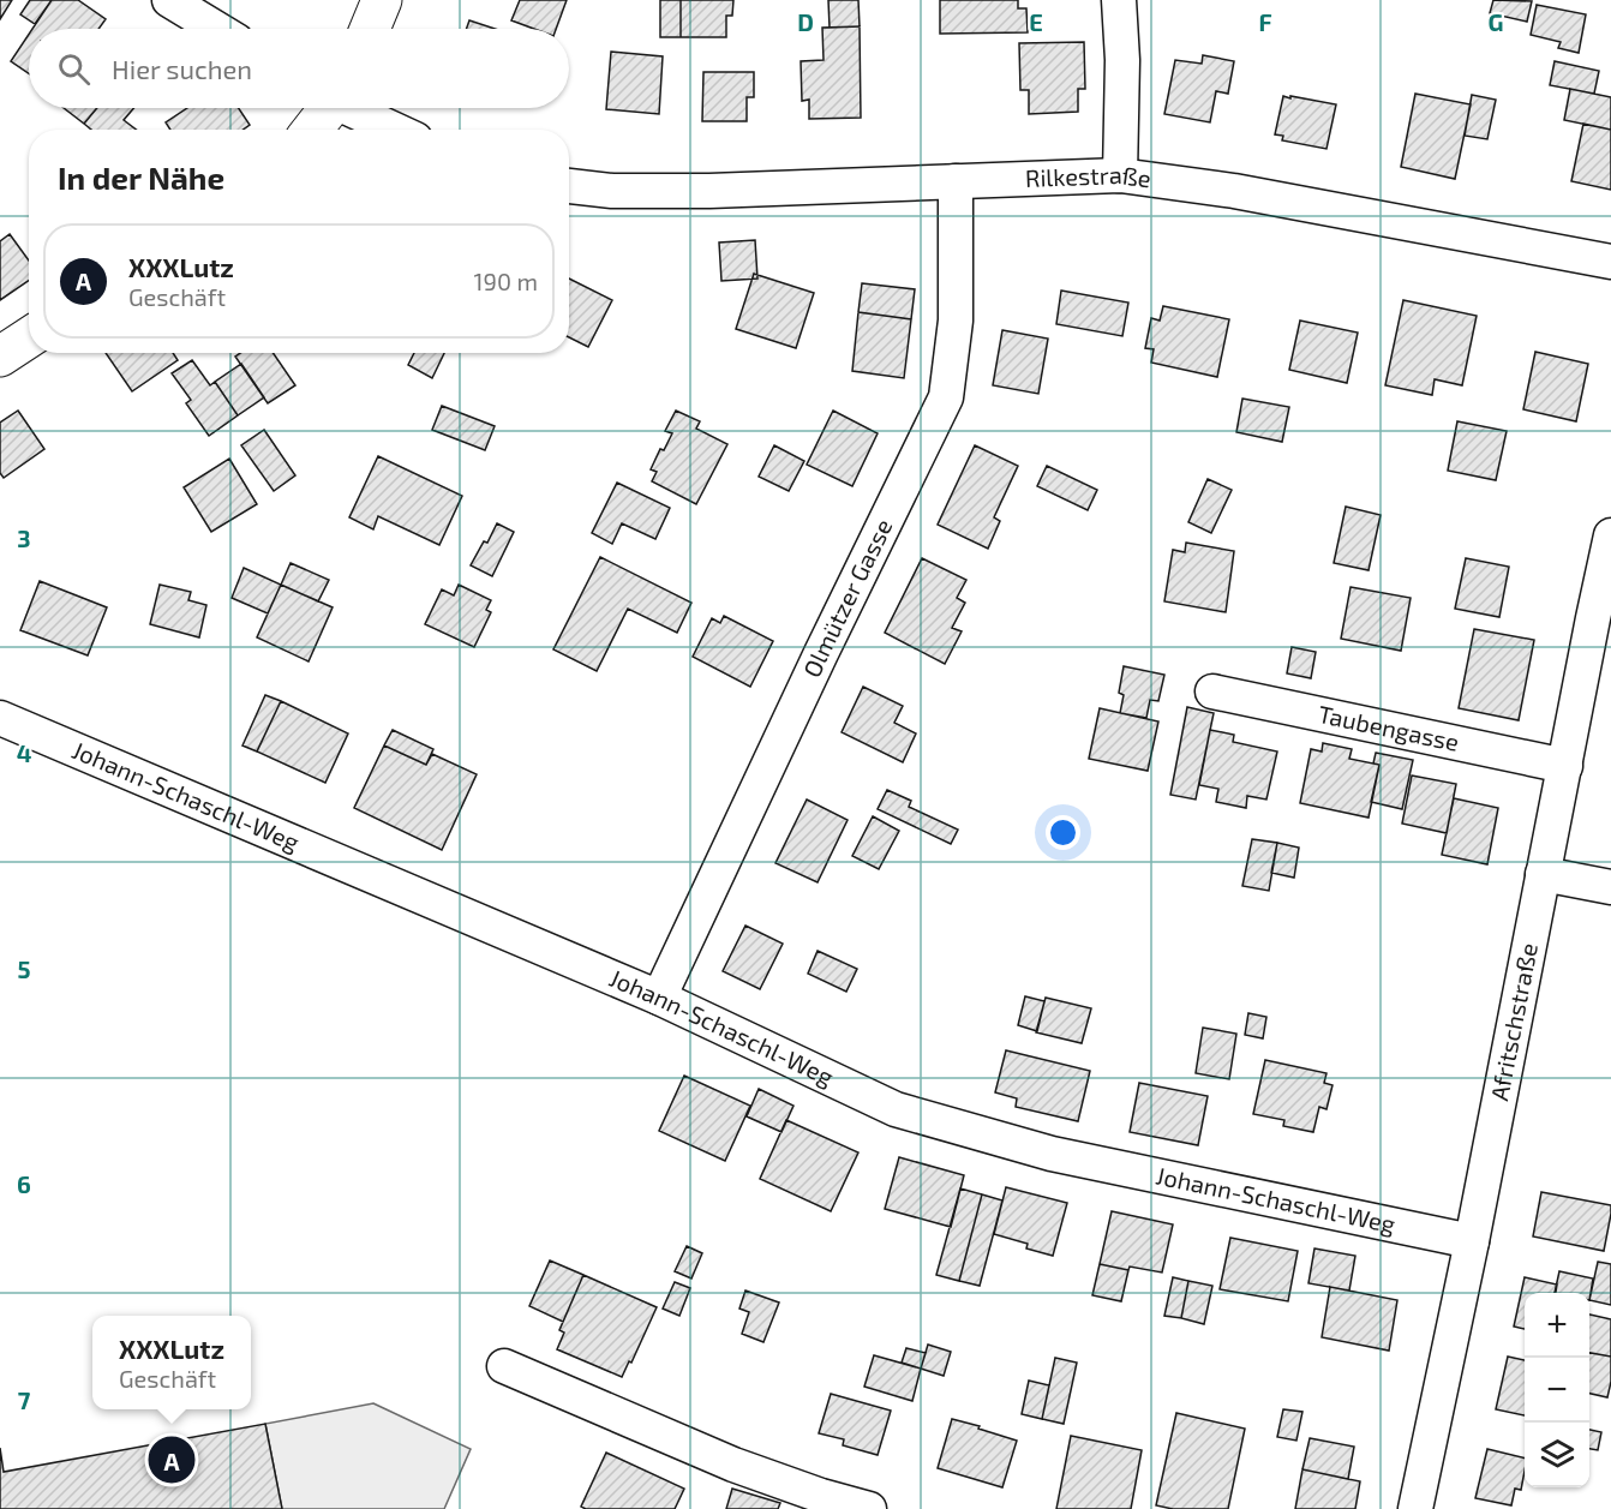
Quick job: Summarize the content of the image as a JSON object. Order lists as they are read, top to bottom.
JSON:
{
  "streets": {
    "street": [
      "Rilkestraße",
      "Olmützer Gasse",
      "Taubengasse",
      "Johann-Schaschl-Weg",
      "Afritschstraße"
    ]
  },
  "crossings": [
    ["Rilkestraße", "Olmützer Gasse"],
    ["Olmützer Gasse", "Johann-Schaschl-Weg"],
    ["Taubengasse", "Afritschstraße"],
    ["Johann-Schaschl-Weg", "Afritschstraße"]
  ],
  "page": {
    "search": "Hier suchen",
    "heading": "In der Nähe",
    "list": [
      {
        "mark": "A",
        "name": "XXXLutz",
        "note": "Geschäft",
        "value": "190 m"
      }
    ],
    "map_buttons": ["+", "−"],
    "popup": ["XXXLutz", "Geschäft"],
    "pins": "A"
  },
  "grid": {
    "columns": [
      "D",
      "E",
      "F",
      "G"
    ],
    "rows": [
      "3",
      "4",
      "5",
      "6",
      "7"
    ]
  }
}
